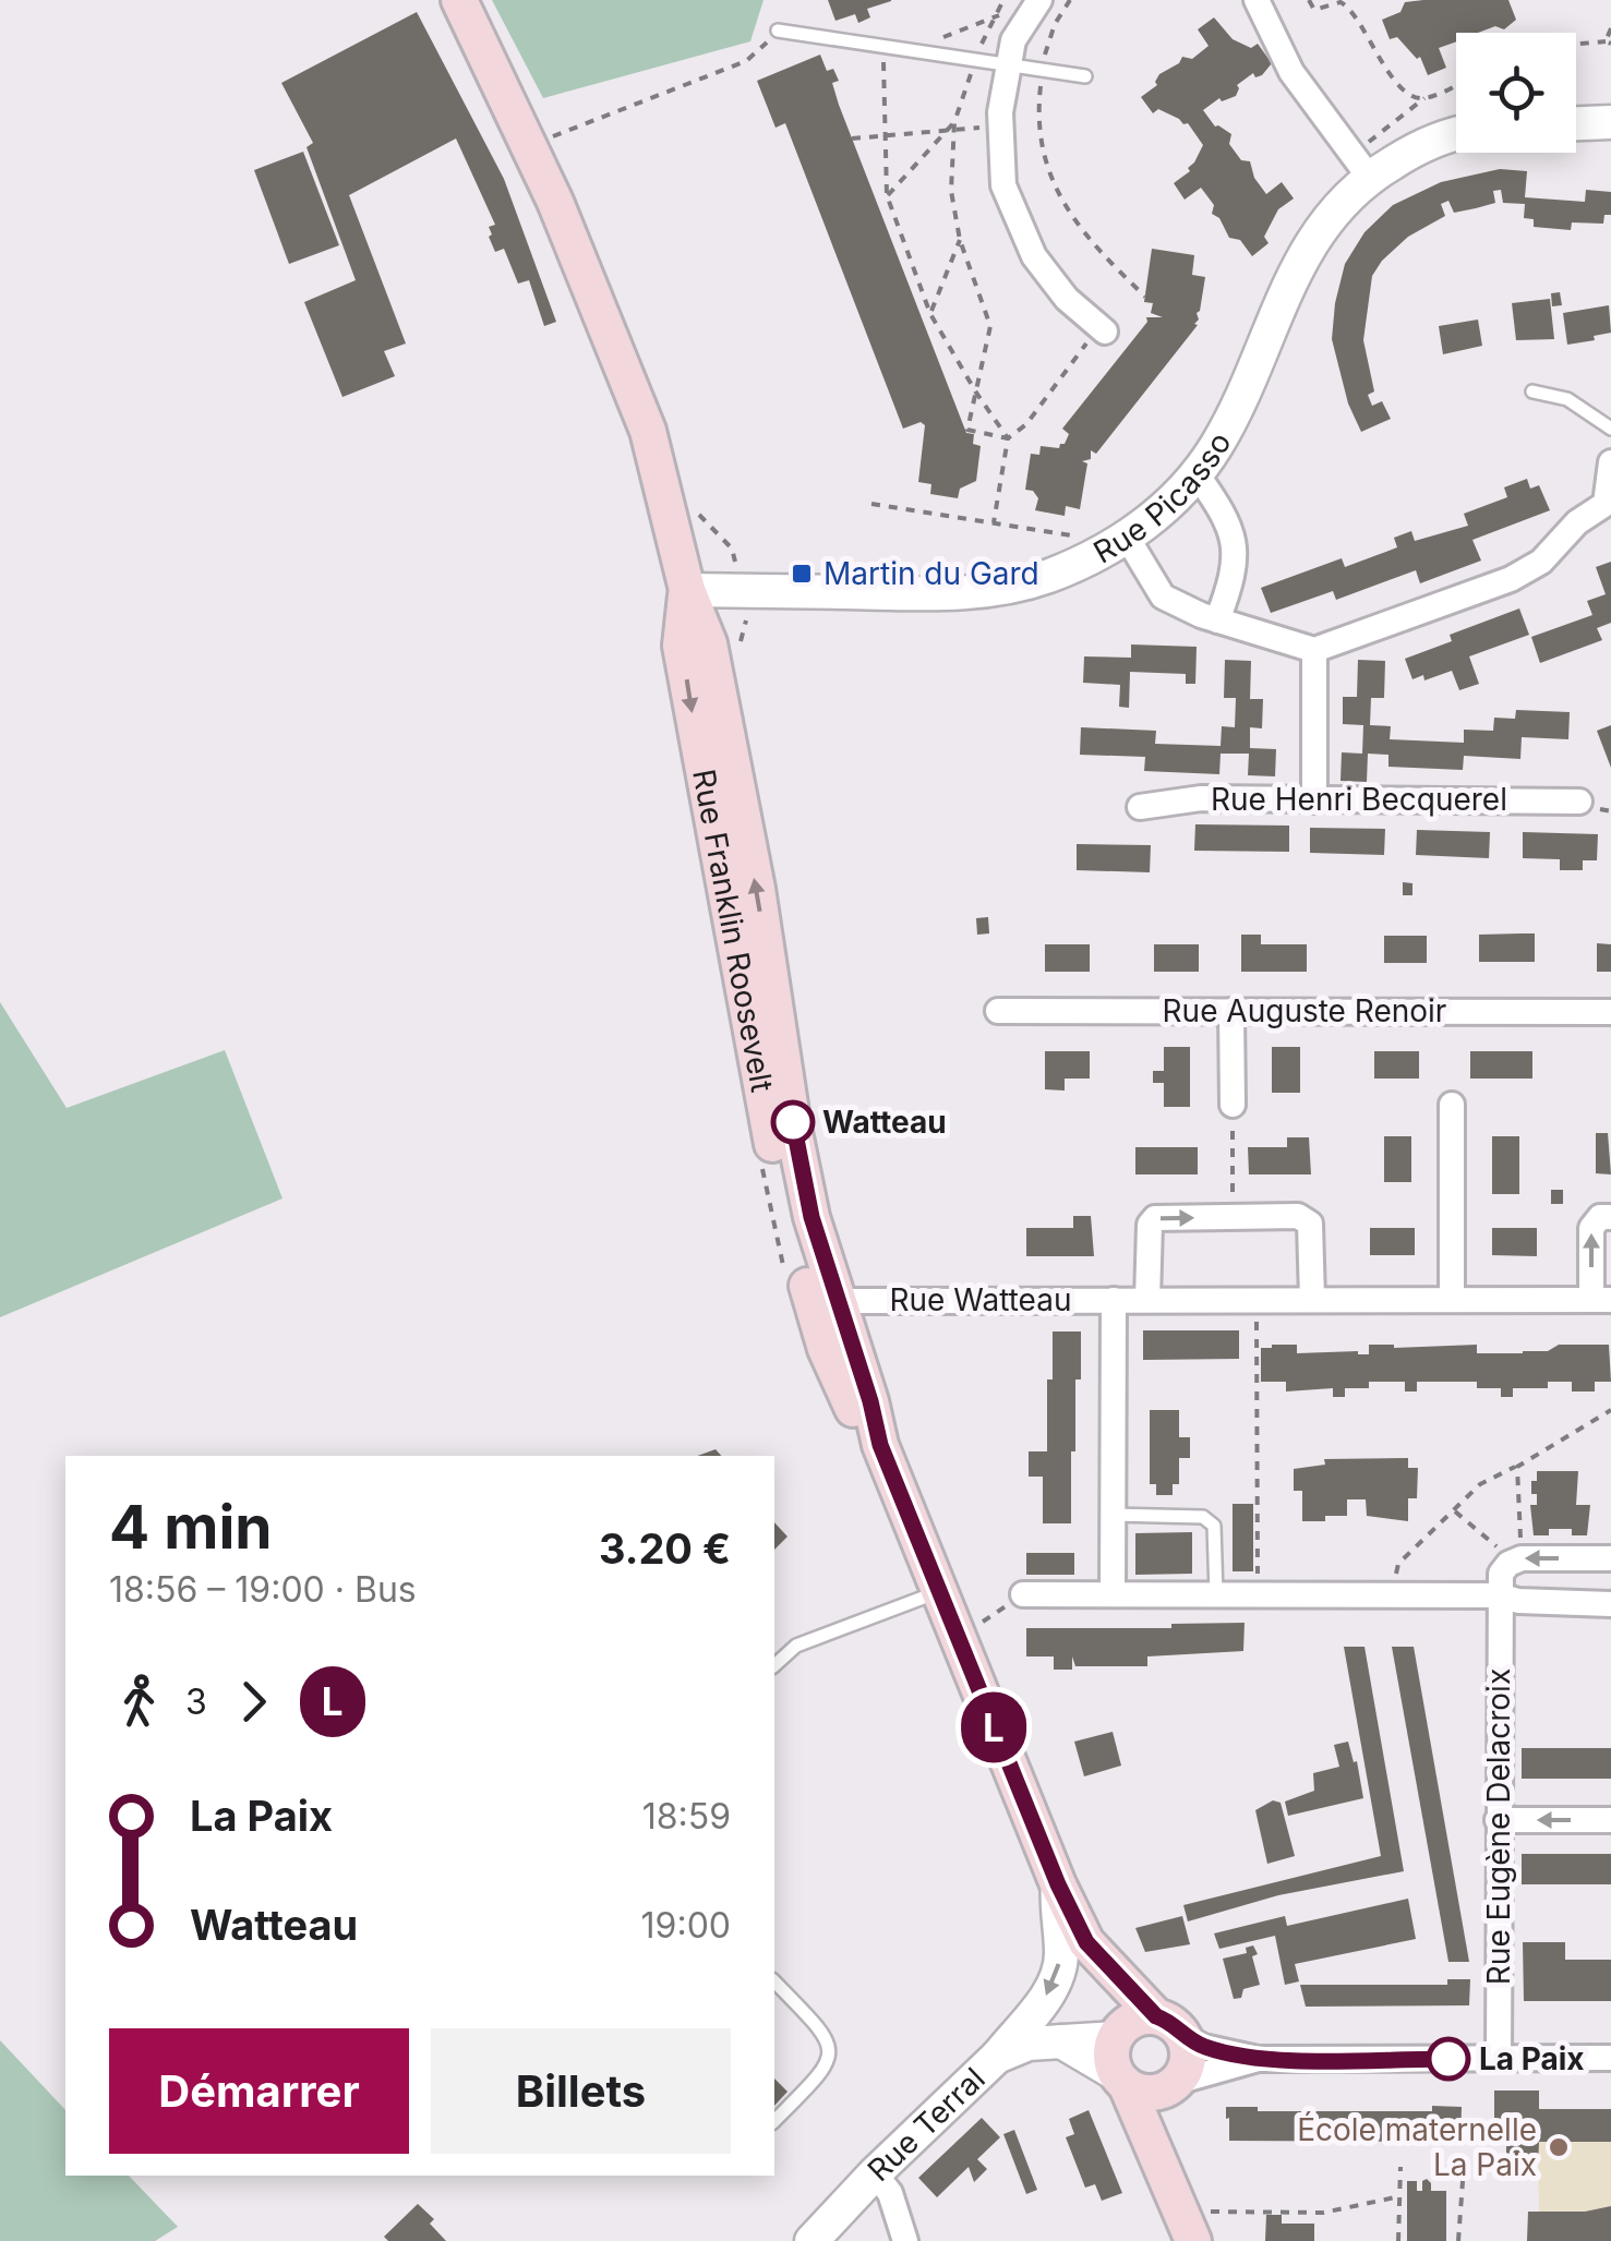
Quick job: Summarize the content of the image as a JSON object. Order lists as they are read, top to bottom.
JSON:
{
  "streets": {
    "main road": ["Rue Franklin Roosevelt"],
    "street": [
      "Rue Picasso",
      "Rue Henri Becquerel",
      "Rue Auguste Renoir",
      "Rue Watteau",
      "Rue Eugène Delacroix",
      "Rue Terral"
    ]
  },
  "crossings": [
    ["Rue Picasso", "Rue Franklin Roosevelt"],
    ["Rue Franklin Roosevelt", "Rue Watteau"],
    ["Rue Franklin Roosevelt", "Rue Terral"]
  ],
  "places": {
    "transit": ["Martin du Gard"],
    "other": ["Watteau", "La Paix", "École maternelle La Paix"]
  },
  "lines": ["bus line L"],
  "page": {
    "on_map": "L",
    "heading": ["4 min", "18:56 – 19:00 · Bus", "3.20 €"],
    "legs": ["3", "L"],
    "list": [
      {
        "name": "La Paix",
        "value": "18:59"
      },
      {
        "name": "Watteau",
        "value": "19:00"
      }
    ],
    "buttons": ["Démarrer", "Billets"]
  }
}
